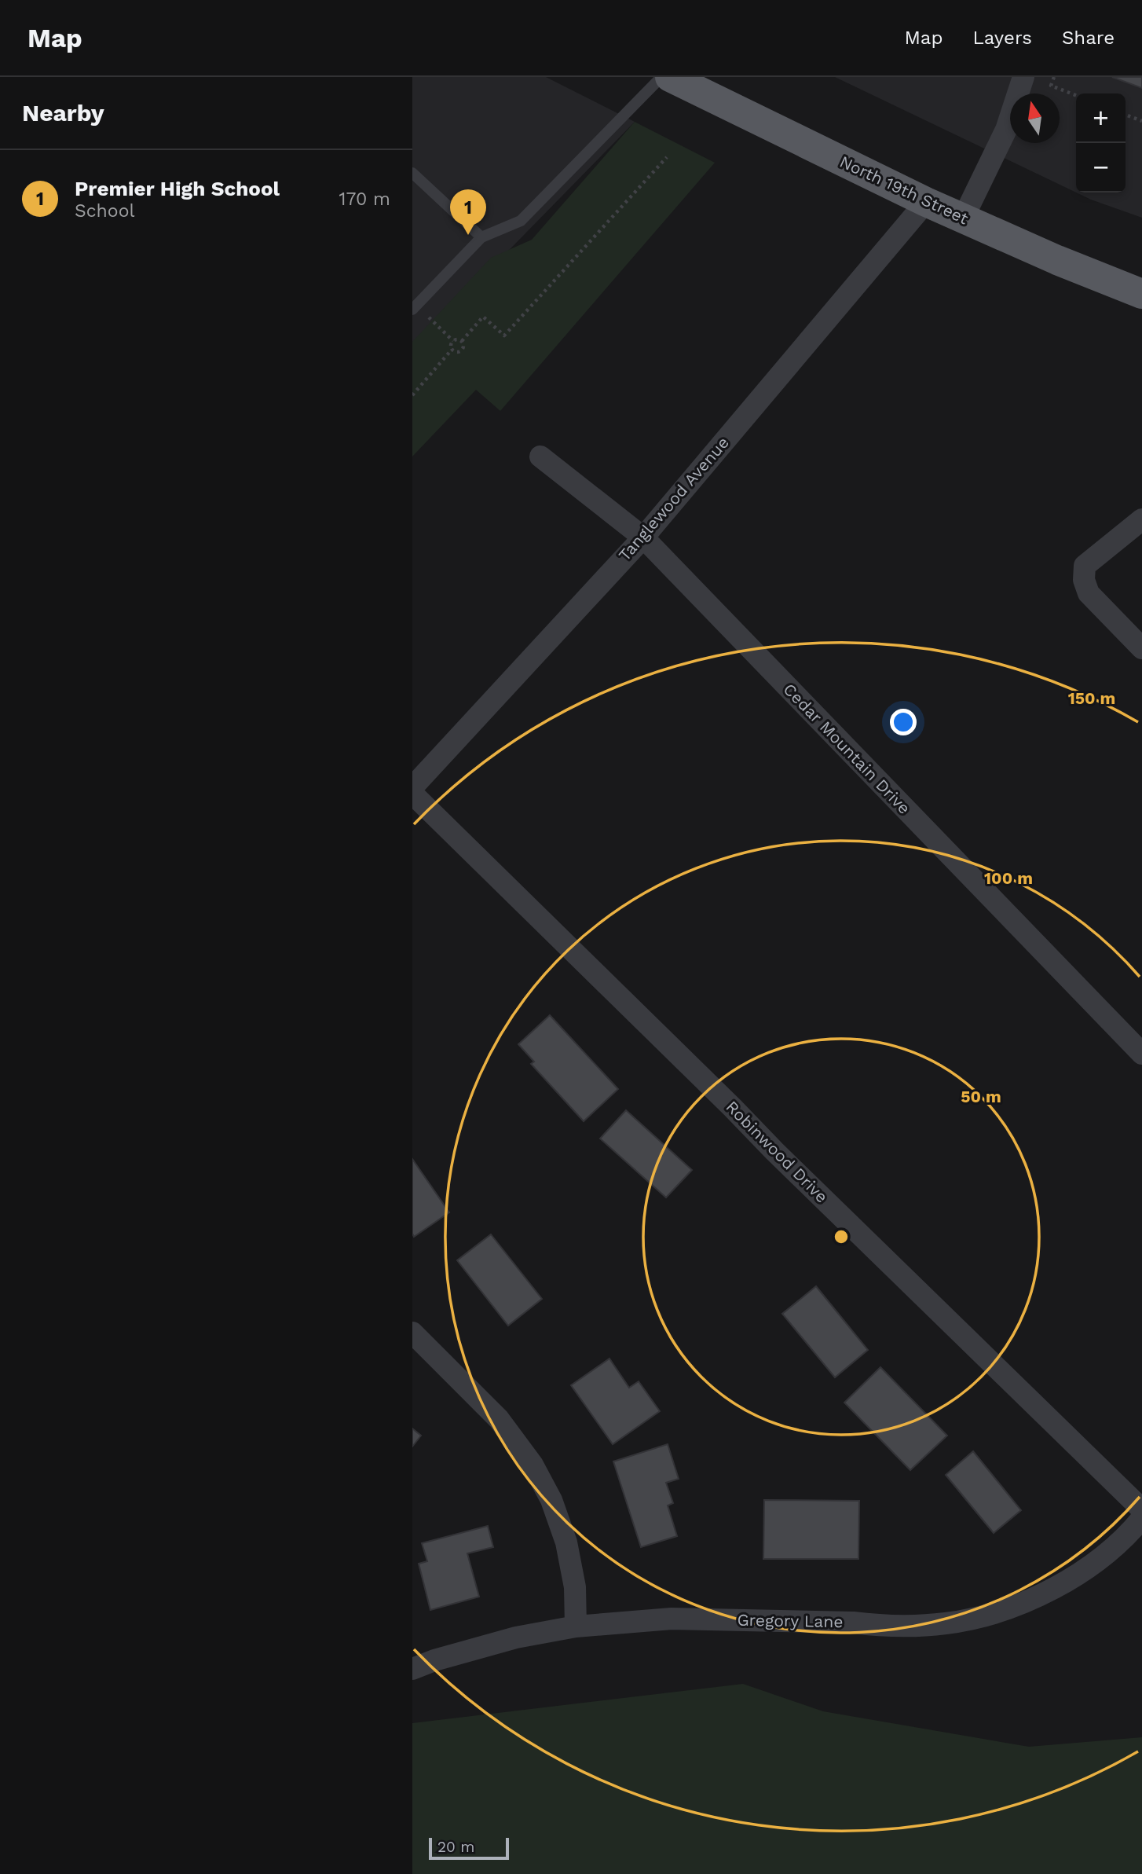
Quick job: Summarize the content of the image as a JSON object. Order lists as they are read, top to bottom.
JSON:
{
  "streets": {
    "main road": ["North 19th Street"],
    "street": [
      "Tanglewood Avenue",
      "Cedar Mountain Drive",
      "Robinwood Drive",
      "Gregory Lane"
    ]
  },
  "crossings": [
    ["North 19th Street", "Tanglewood Avenue"],
    ["Tanglewood Avenue", "Cedar Mountain Drive"]
  ],
  "scale_bar": "20 m",
  "north": "top",
  "page": {
    "header": "Map",
    "nav": ["Map", "Layers", "Share"],
    "heading": "Nearby",
    "map_buttons": ["+", "−"],
    "list": [
      {
        "mark": "1",
        "name": "Premier High School",
        "note": "School",
        "value": "170 m"
      }
    ],
    "pins": "1",
    "scale": "20 m"
  },
  "rings": ["150 m", "100 m", "50 m"]
}
